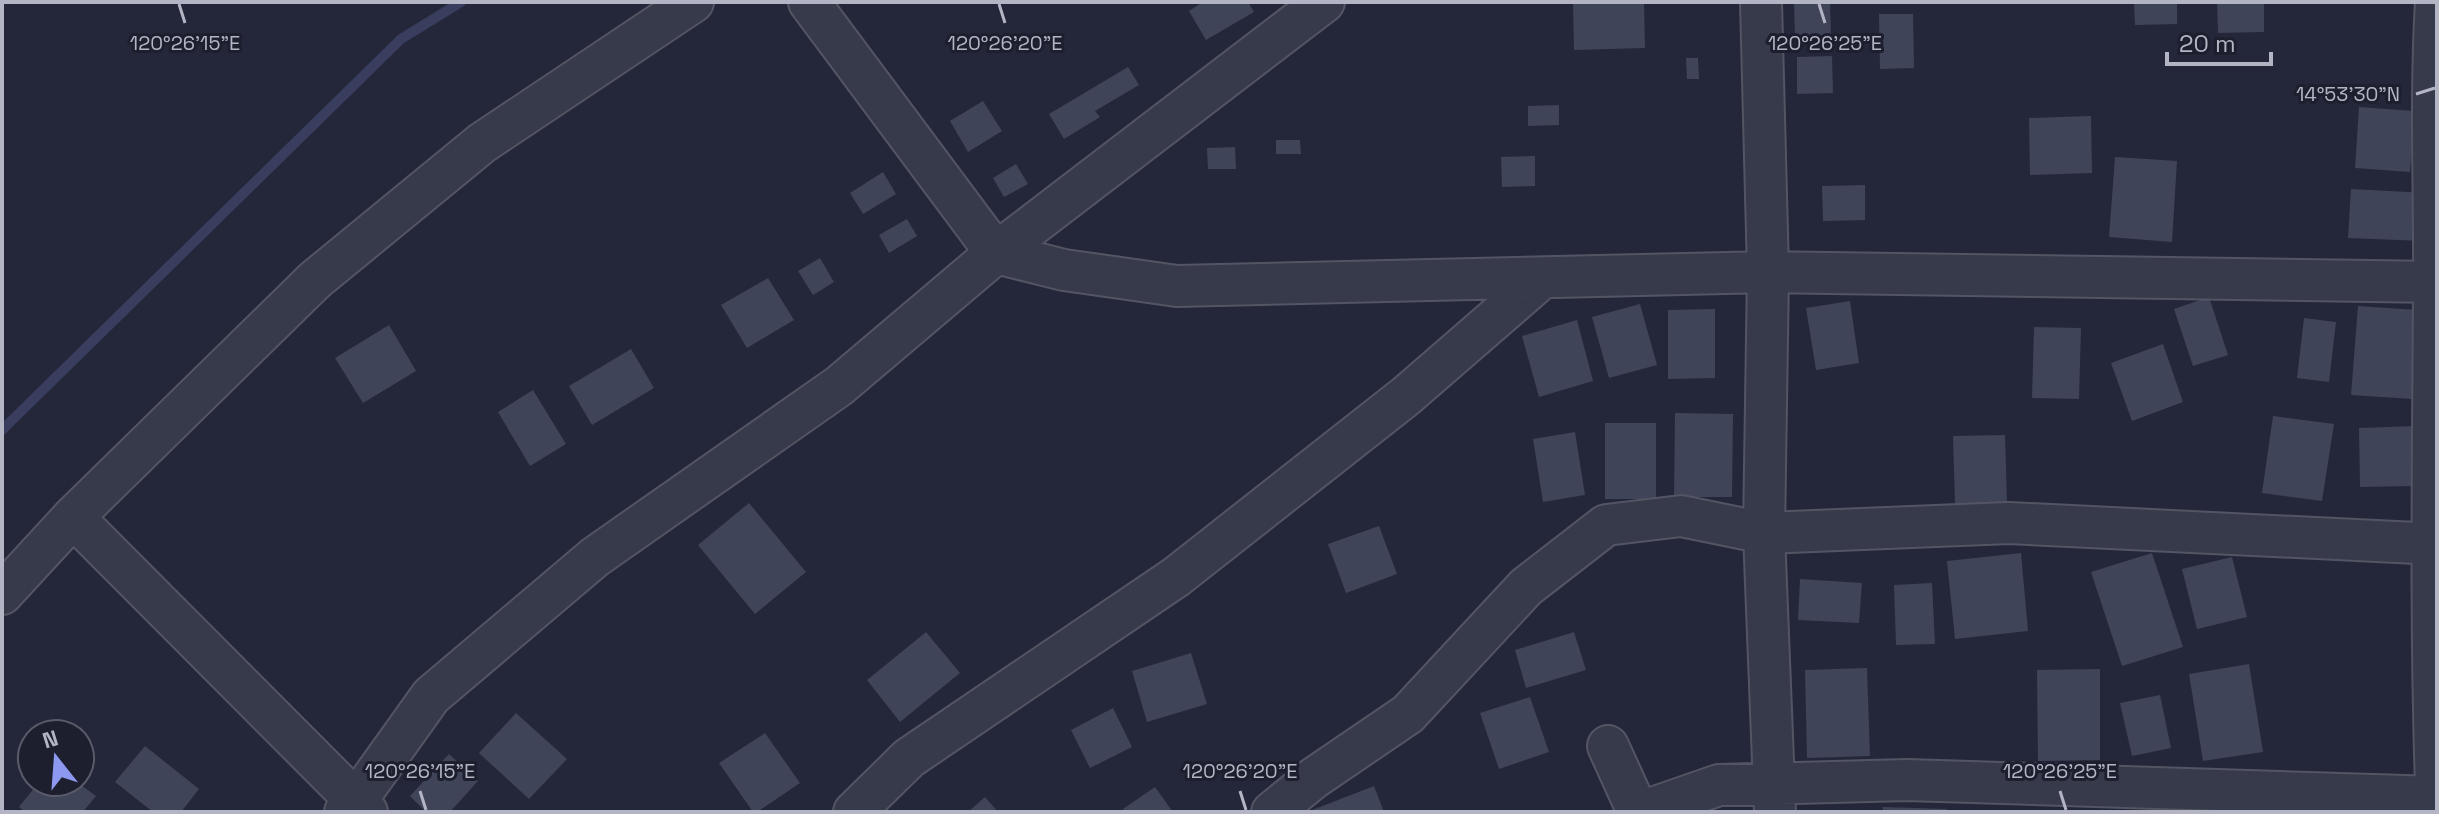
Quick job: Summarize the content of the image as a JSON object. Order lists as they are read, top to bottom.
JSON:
{
  "scale_bar": "20 m",
  "north": "top",
  "coordinates": [
    "120°26'15\"E",
    "120°26'20\"E",
    "120°26'25\"E",
    "14°53'30\"N"
  ]
}
